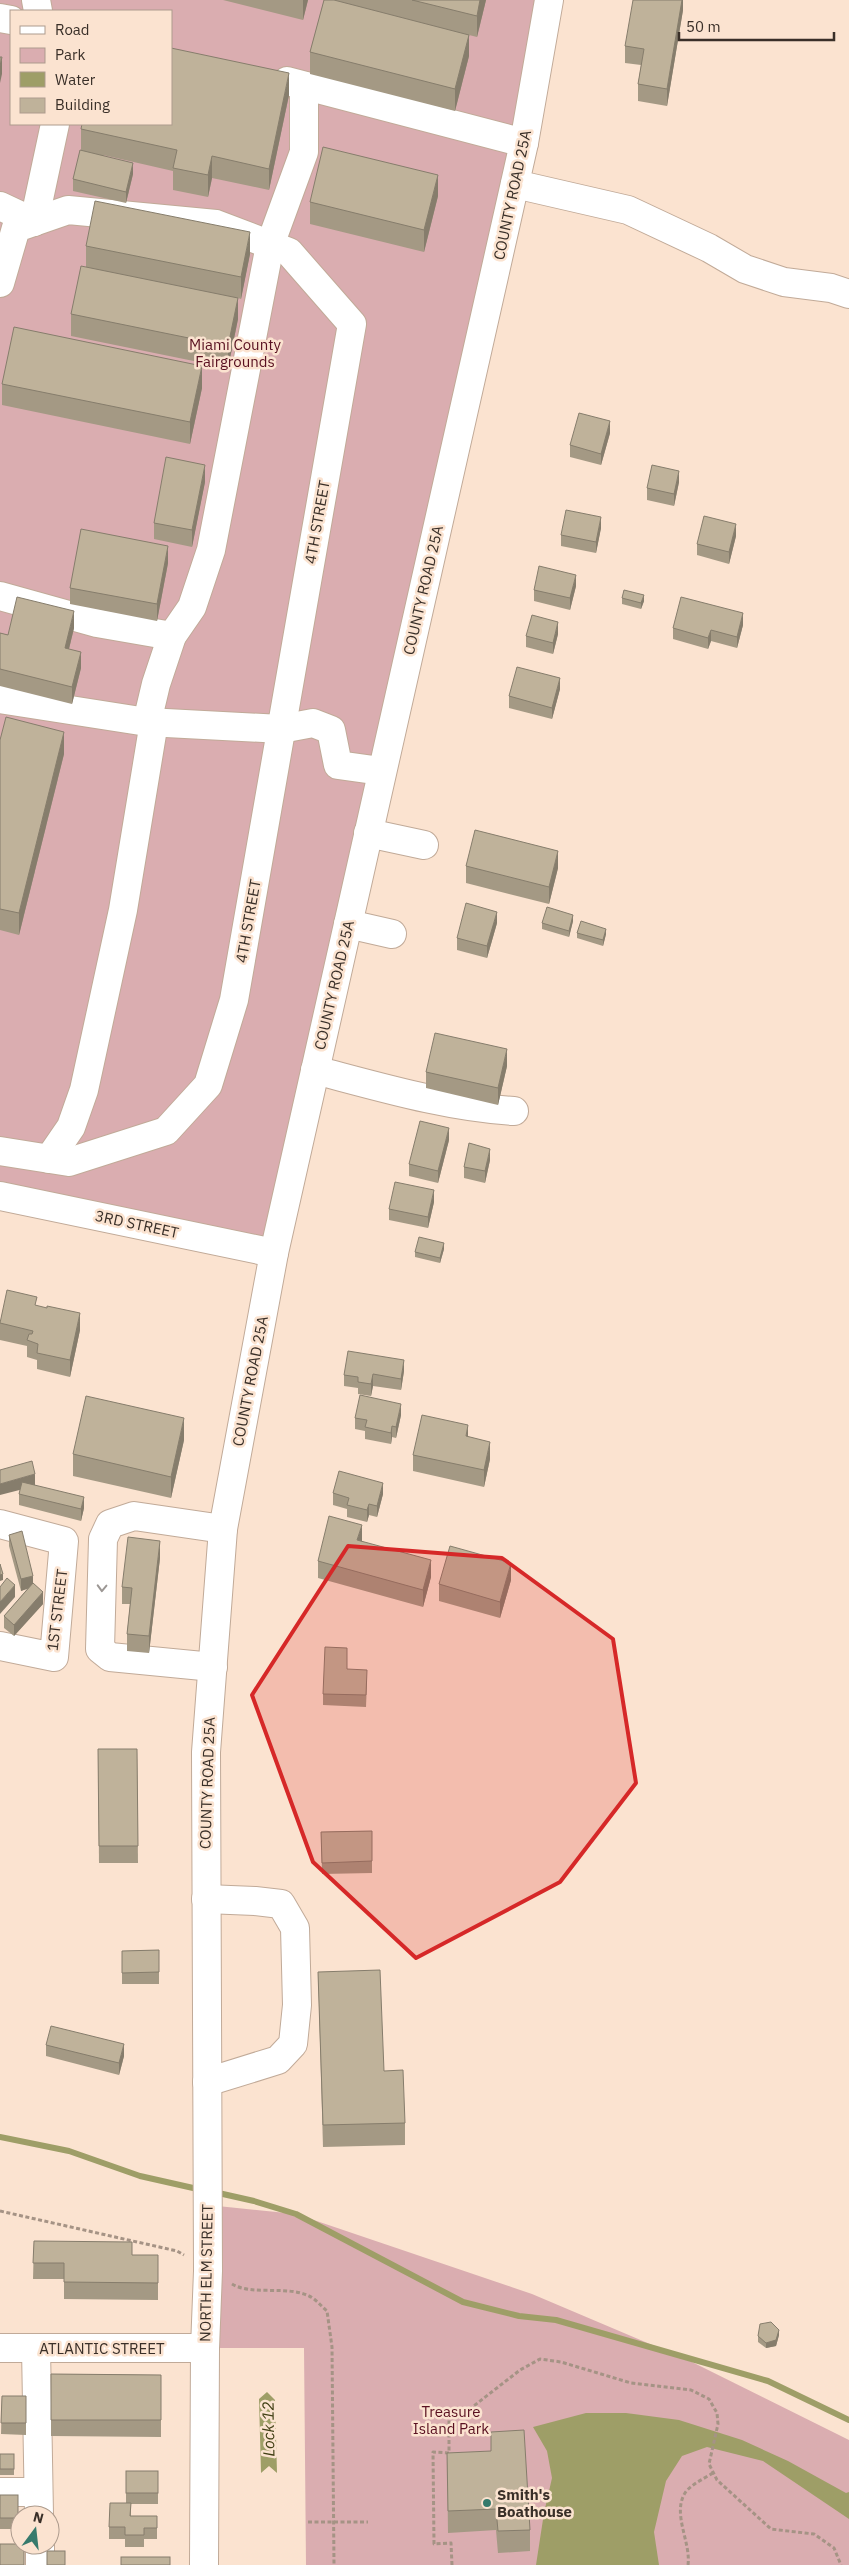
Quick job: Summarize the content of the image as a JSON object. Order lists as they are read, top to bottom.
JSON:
{
  "streets": {
    "main road": [
      "COUNTY ROAD 25A",
      "4TH STREET",
      "3RD STREET",
      "1ST STREET",
      "NORTH ELM STREET",
      "ATLANTIC STREET"
    ]
  },
  "crossings": [
    ["COUNTY ROAD 25A", "3RD STREET"],
    ["COUNTY ROAD 25A", "NORTH ELM STREET"],
    ["NORTH ELM STREET", "ATLANTIC STREET"]
  ],
  "water": ["Lock 12"],
  "parks": ["Miami County Fairgrounds", "Treasure Island Park"],
  "places": ["Smith's Boathouse"],
  "legend": [
    "Road",
    "Park",
    "Water",
    "Building"
  ],
  "scale_bar": "50 m",
  "north": "top"
}
